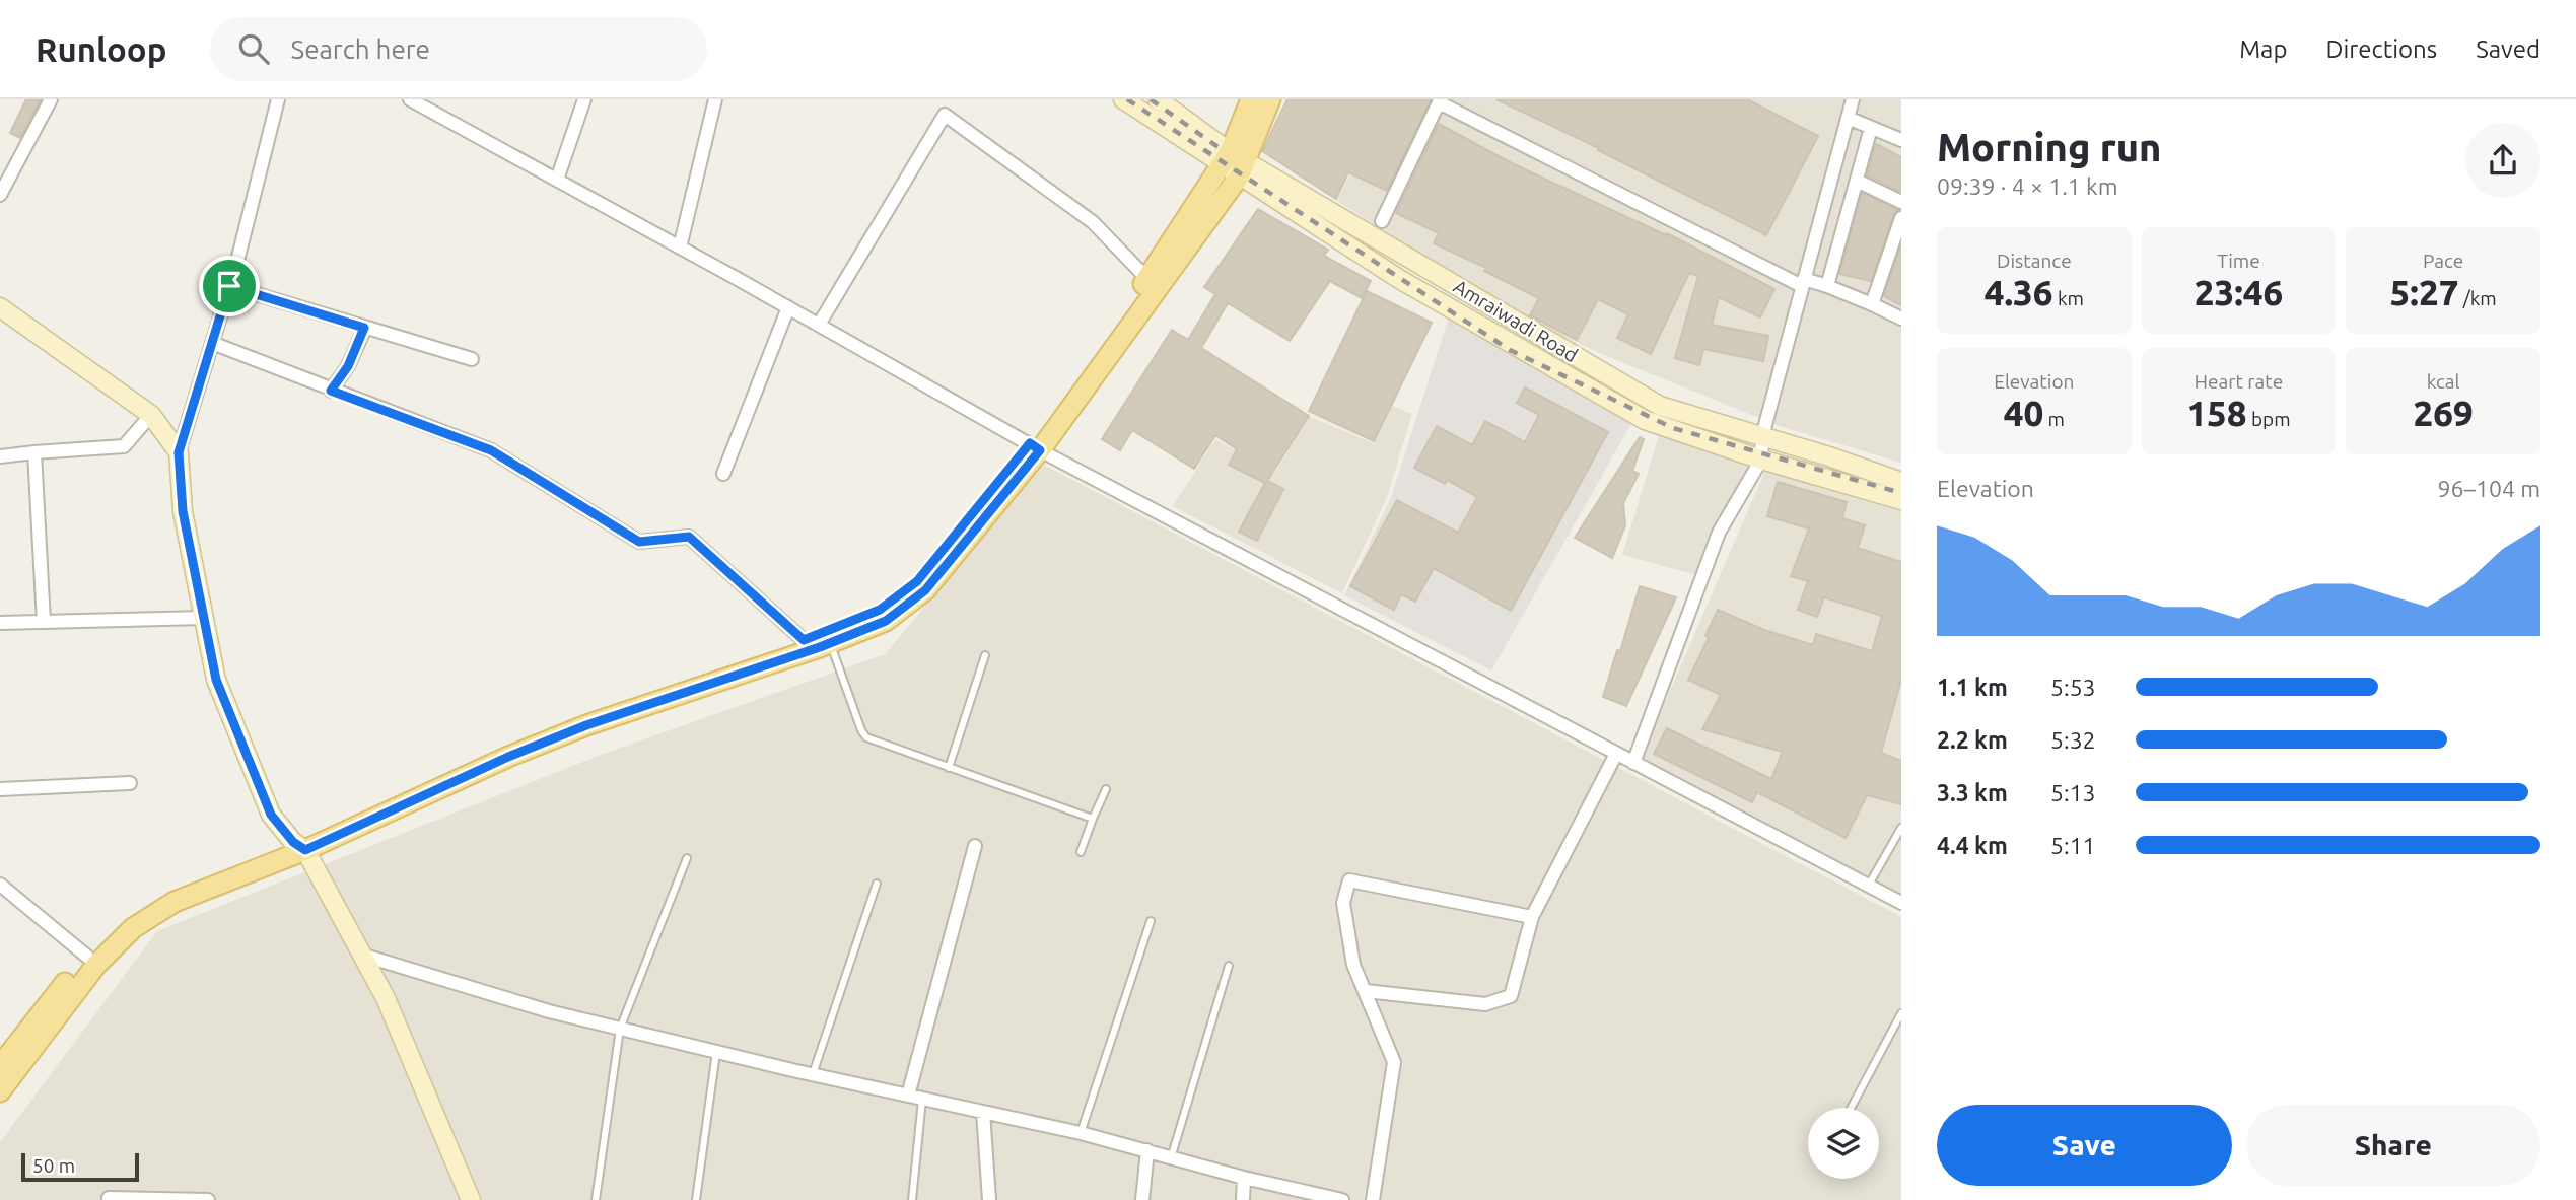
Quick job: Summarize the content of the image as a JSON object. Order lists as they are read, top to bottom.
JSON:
{
  "streets": {
    "main road": ["Amraiwadi Road"]
  },
  "scale_bar": "50 m",
  "page": {
    "header": "Runloop",
    "search": "Search here",
    "nav": ["Map", "Directions", "Saved"],
    "heading": ["Morning run", "09:39 · 4 × 1.1 km"],
    "stats": [
      ["Distance", "4.36 km"],
      ["Time", "23:46"],
      ["Pace", "5:27 /km"],
      ["Elevation", "40 m"],
      ["Heart rate", "158 bpm"],
      ["kcal", "269"]
    ],
    "chart": ["Elevation", "96–104 m"],
    "list": [
      {
        "name": "1.1 km",
        "note": "5:53"
      },
      {
        "name": "2.2 km",
        "note": "5:32"
      },
      {
        "name": "3.3 km",
        "note": "5:13"
      },
      {
        "name": "4.4 km",
        "note": "5:11"
      }
    ],
    "buttons": ["Save", "Share"],
    "scale": "50 m"
  }
}
